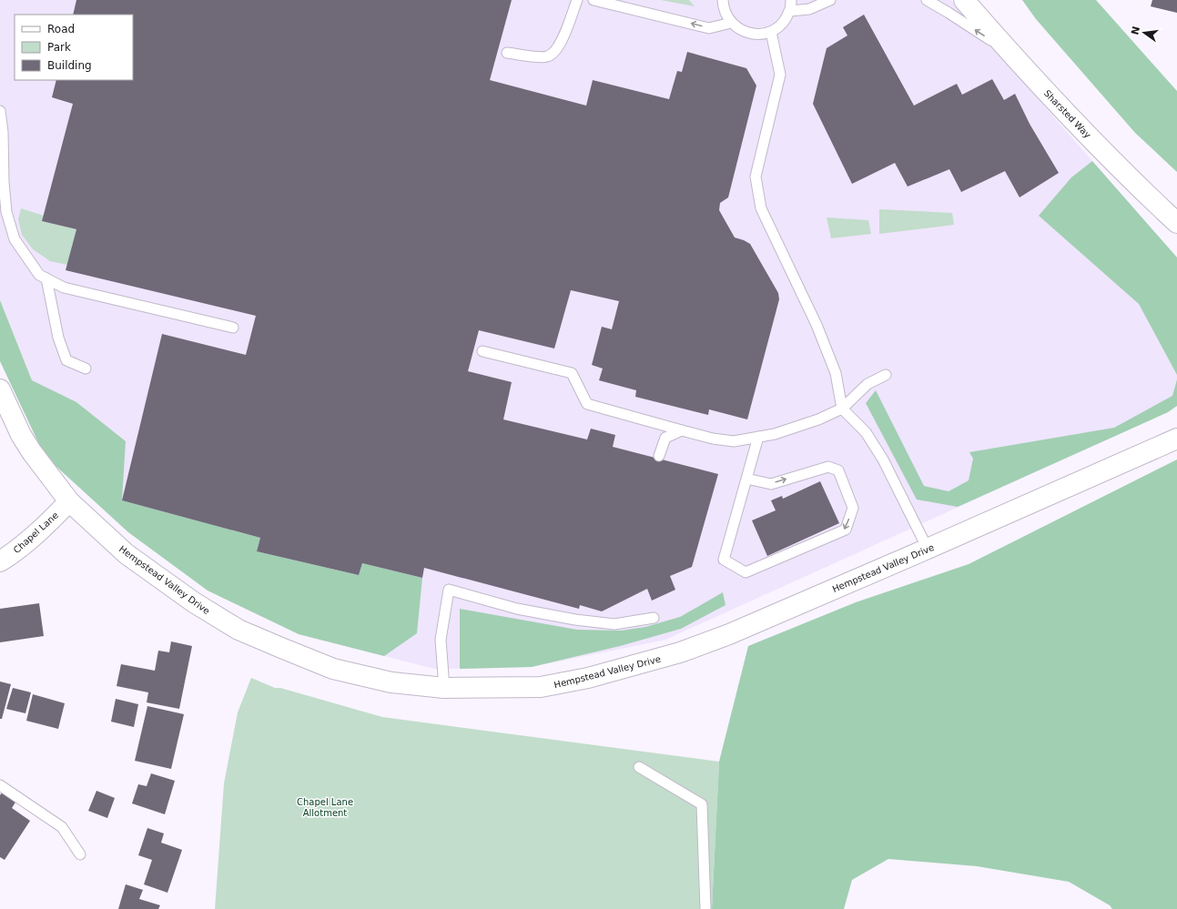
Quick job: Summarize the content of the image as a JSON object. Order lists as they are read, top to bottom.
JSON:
{
  "streets": {
    "street": ["Sharsted Way", "Chapel Lane", "Hempstead Valley Drive"]
  },
  "crossings": [
    ["Chapel Lane", "Hempstead Valley Drive"]
  ],
  "parks": ["Chapel Lane Allotment"],
  "legend": ["Road", "Park", "Building"],
  "north": "left"
}
